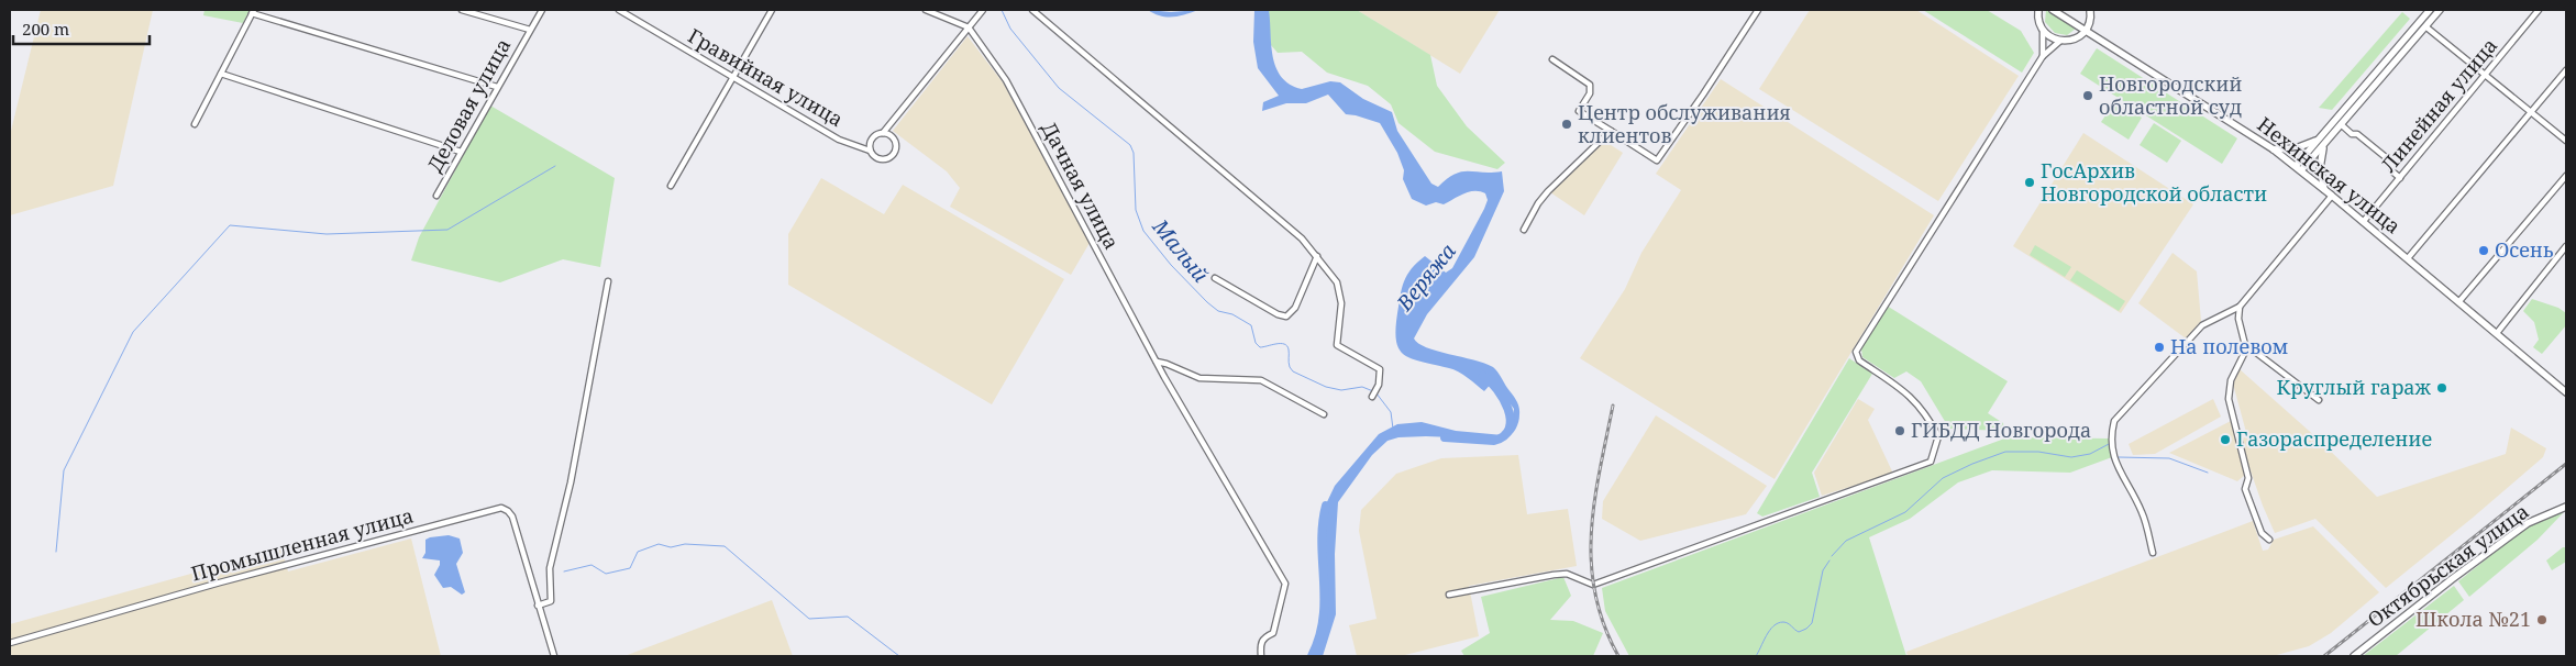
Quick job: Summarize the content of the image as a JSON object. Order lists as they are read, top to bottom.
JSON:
{
  "streets": {
    "main road": ["Нехинская улица", "Октябрьская улица"],
    "street": [
      "Гравийная улица",
      "Деловая улица",
      "Линейная улица",
      "Дачная улица",
      "Промышленная улица"
    ]
  },
  "crossings": [
    ["Линейная улица", "Нехинская улица"]
  ],
  "water": ["Малый", "Веряжа"],
  "places": [
    "Новгородский областной суд",
    "Центр обслуживания клиентов",
    "ГосАрхив Новгородской области",
    "Осень",
    "На полевом",
    "Круглый гараж",
    "ГИБДД Новгорода",
    "Газораспределение",
    "Школа №21"
  ],
  "scale_bar": "200 m"
}
